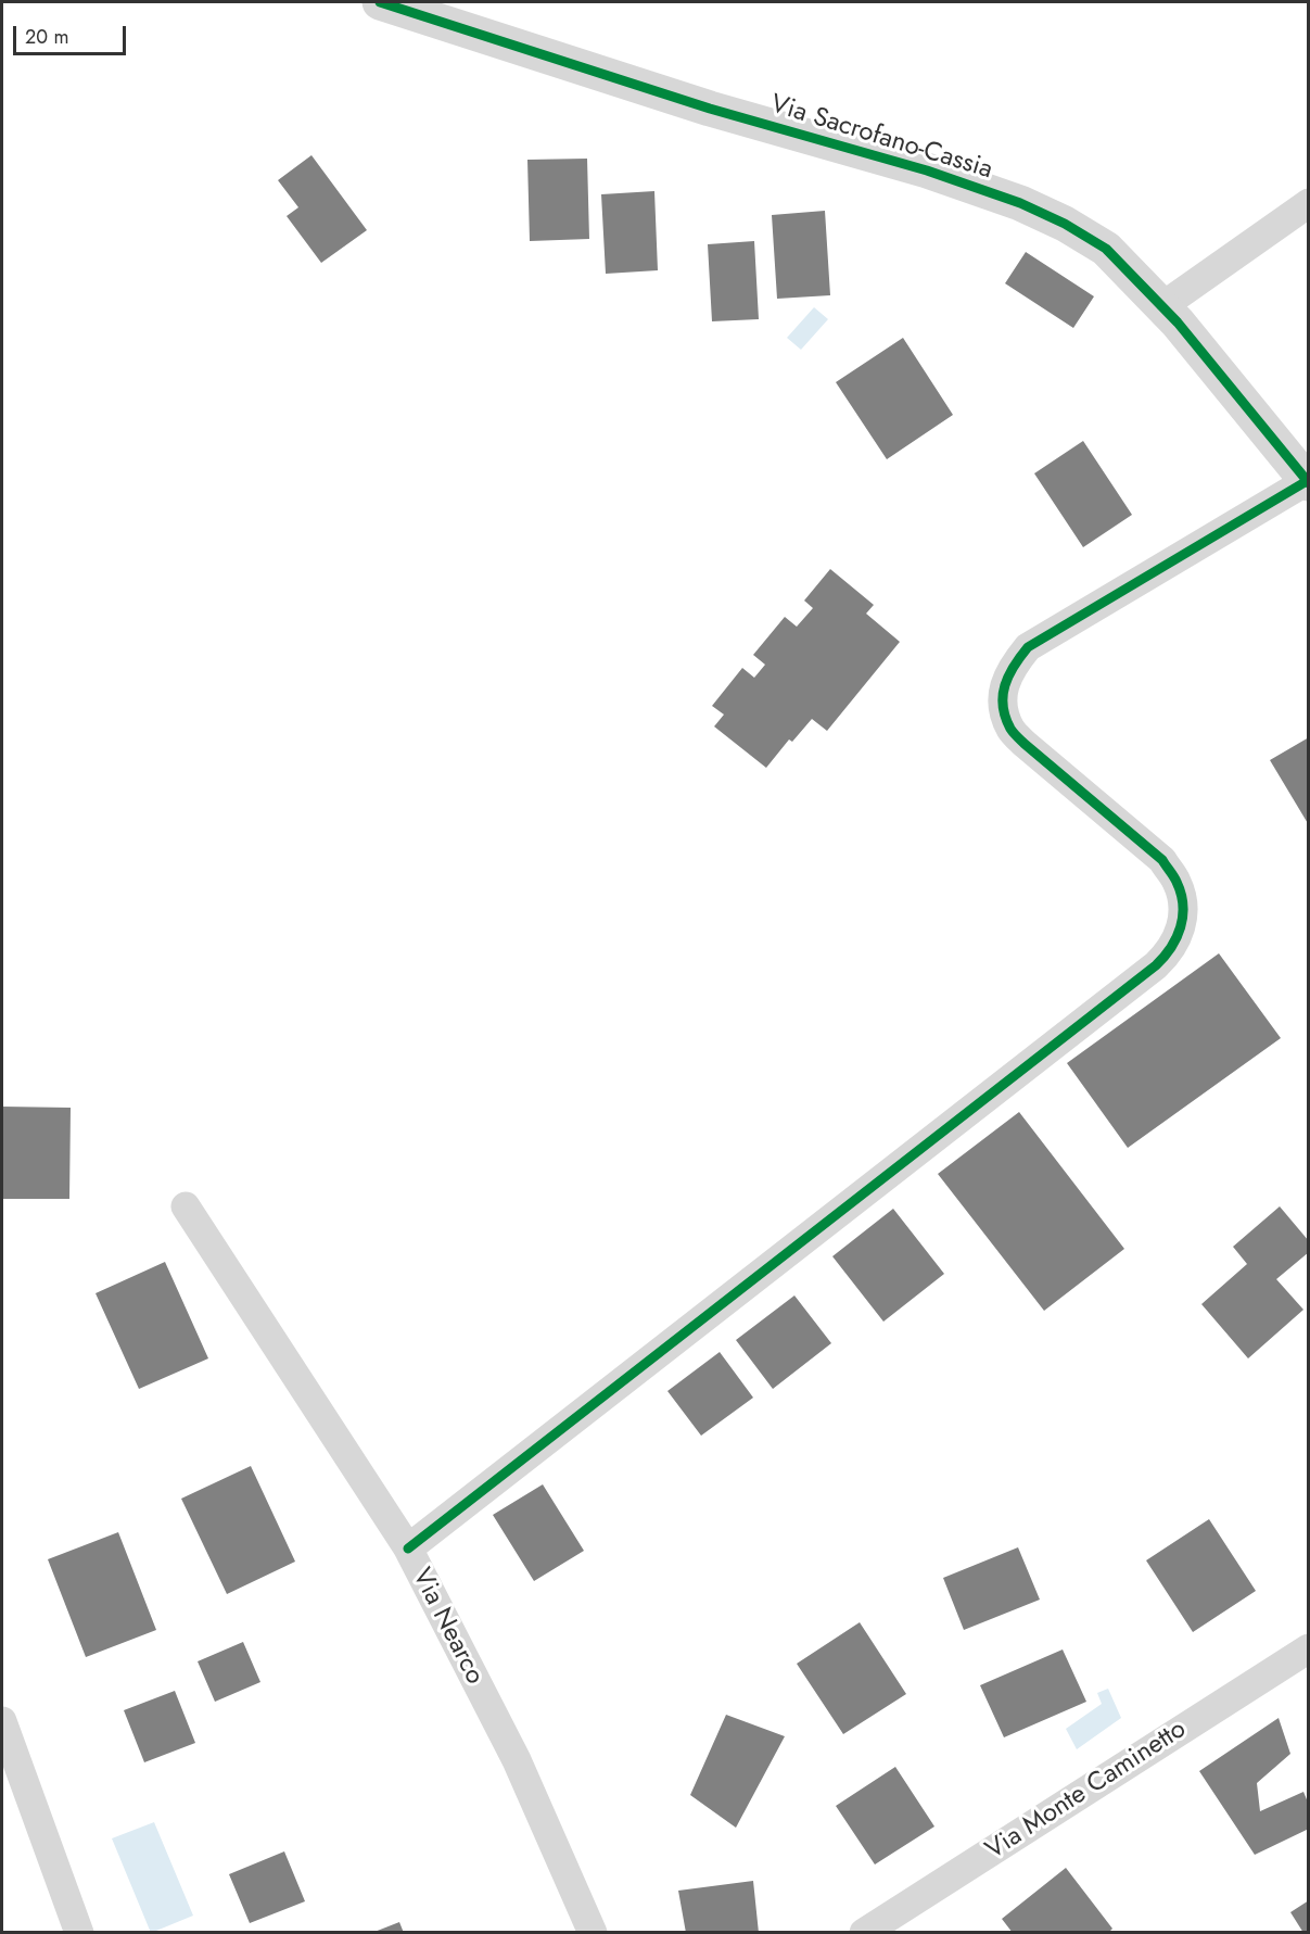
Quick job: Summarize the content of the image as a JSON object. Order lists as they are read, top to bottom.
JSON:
{
  "streets": {
    "street": ["Via Sacrofano-Cassia", "Via Nearco", "Via Monte Caminetto"]
  },
  "scale_bar": "20 m"
}
